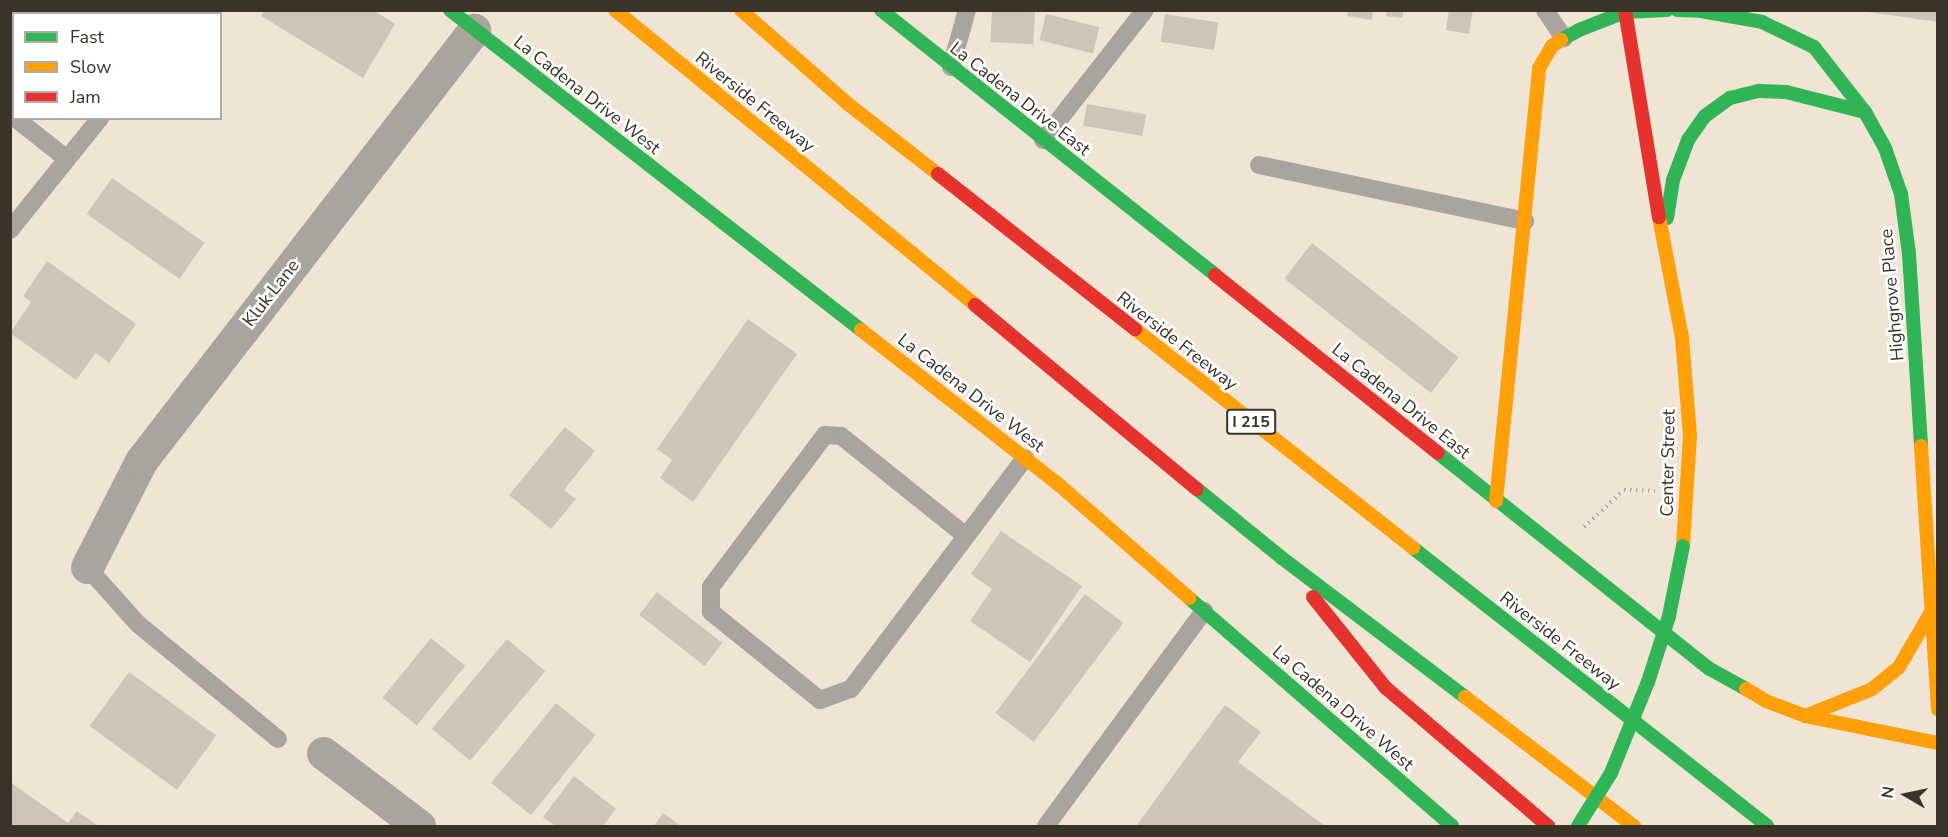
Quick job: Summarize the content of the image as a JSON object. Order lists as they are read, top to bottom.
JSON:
{
  "streets": {
    "main road": [
      "La Cadena Drive West",
      "La Cadena Drive East",
      "Riverside Freeway",
      "Highgrove Place",
      "I 215",
      "Center Street"
    ],
    "street": ["Kluk Lane"]
  },
  "crossings": [
    ["La Cadena Drive West", "Kluk Lane"]
  ],
  "legend": ["Fast", "Slow", "Jam"],
  "north": "left"
}
